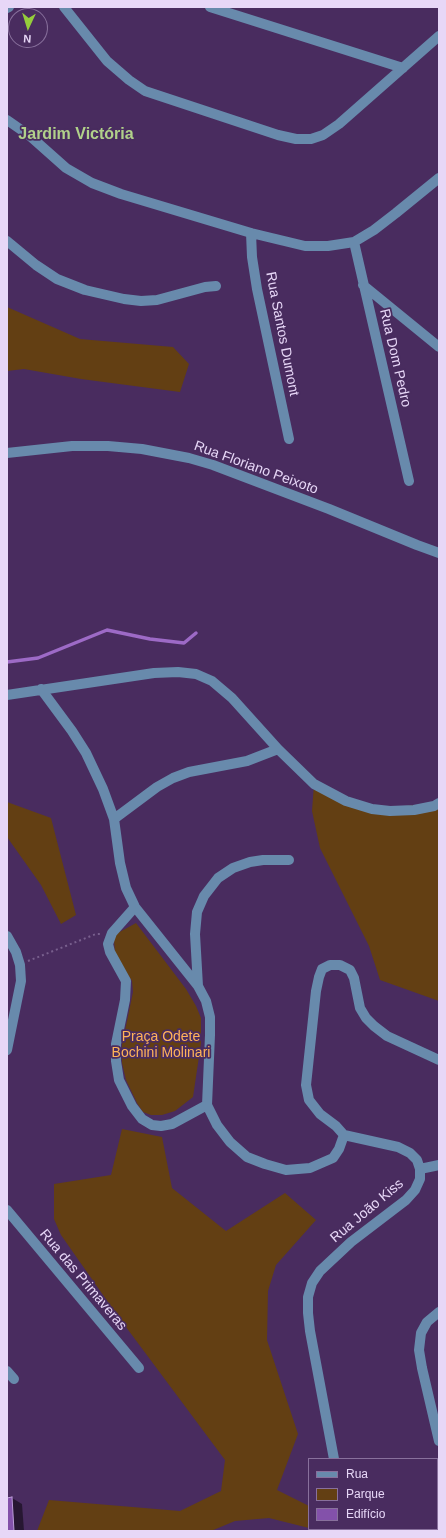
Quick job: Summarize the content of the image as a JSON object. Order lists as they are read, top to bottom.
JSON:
{
  "streets": {
    "street": [
      "Rua Santos Dumont",
      "Rua Dom Pedro",
      "Rua Floriano Peixoto",
      "Rua João Kiss",
      "Rua das Primaveras"
    ]
  },
  "districts": ["Jardim Victória"],
  "parks": ["Praça Odete Bochini Molinari"],
  "legend": ["Rua", "Parque", "Edifício"],
  "north": "bottom"
}
